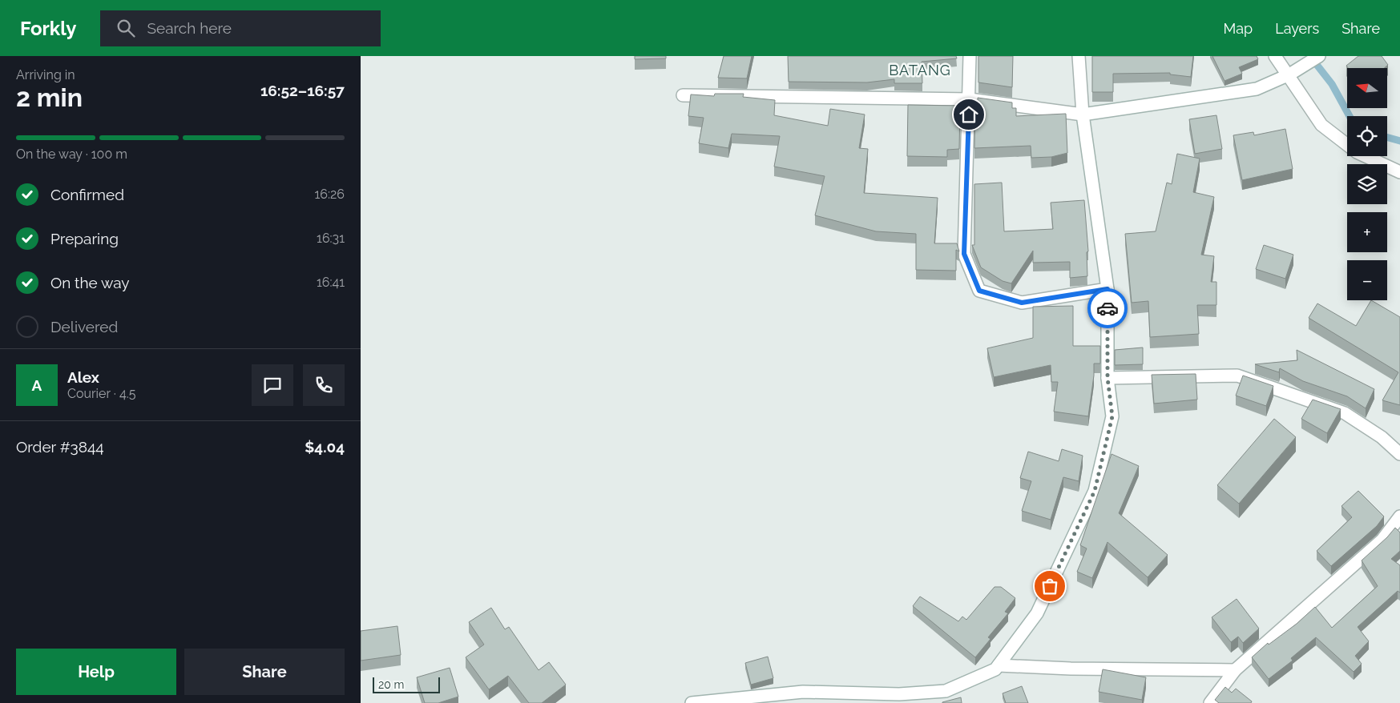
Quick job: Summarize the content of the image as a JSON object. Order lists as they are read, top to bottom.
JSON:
{
  "districts": ["BATANG"],
  "scale_bar": "20 m",
  "north": "left",
  "page": {
    "header": "Forkly",
    "search": "Search here",
    "nav": ["Map", "Layers", "Share"],
    "heading": ["2 min", "Arriving in", "16:52–16:57"],
    "panel": [
      "Alex",
      "Courier · 4.5",
      "Order #3844",
      "$4.04"
    ],
    "map_buttons": ["+", "−"],
    "bar": "On the way · 100 m",
    "list": [
      ["Confirmed", "16:26"],
      ["Preparing", "16:31"],
      ["On the way", "16:41"],
      "Delivered"
    ],
    "round": "A",
    "buttons": ["Help", "Share"],
    "scale": "20 m"
  }
}
